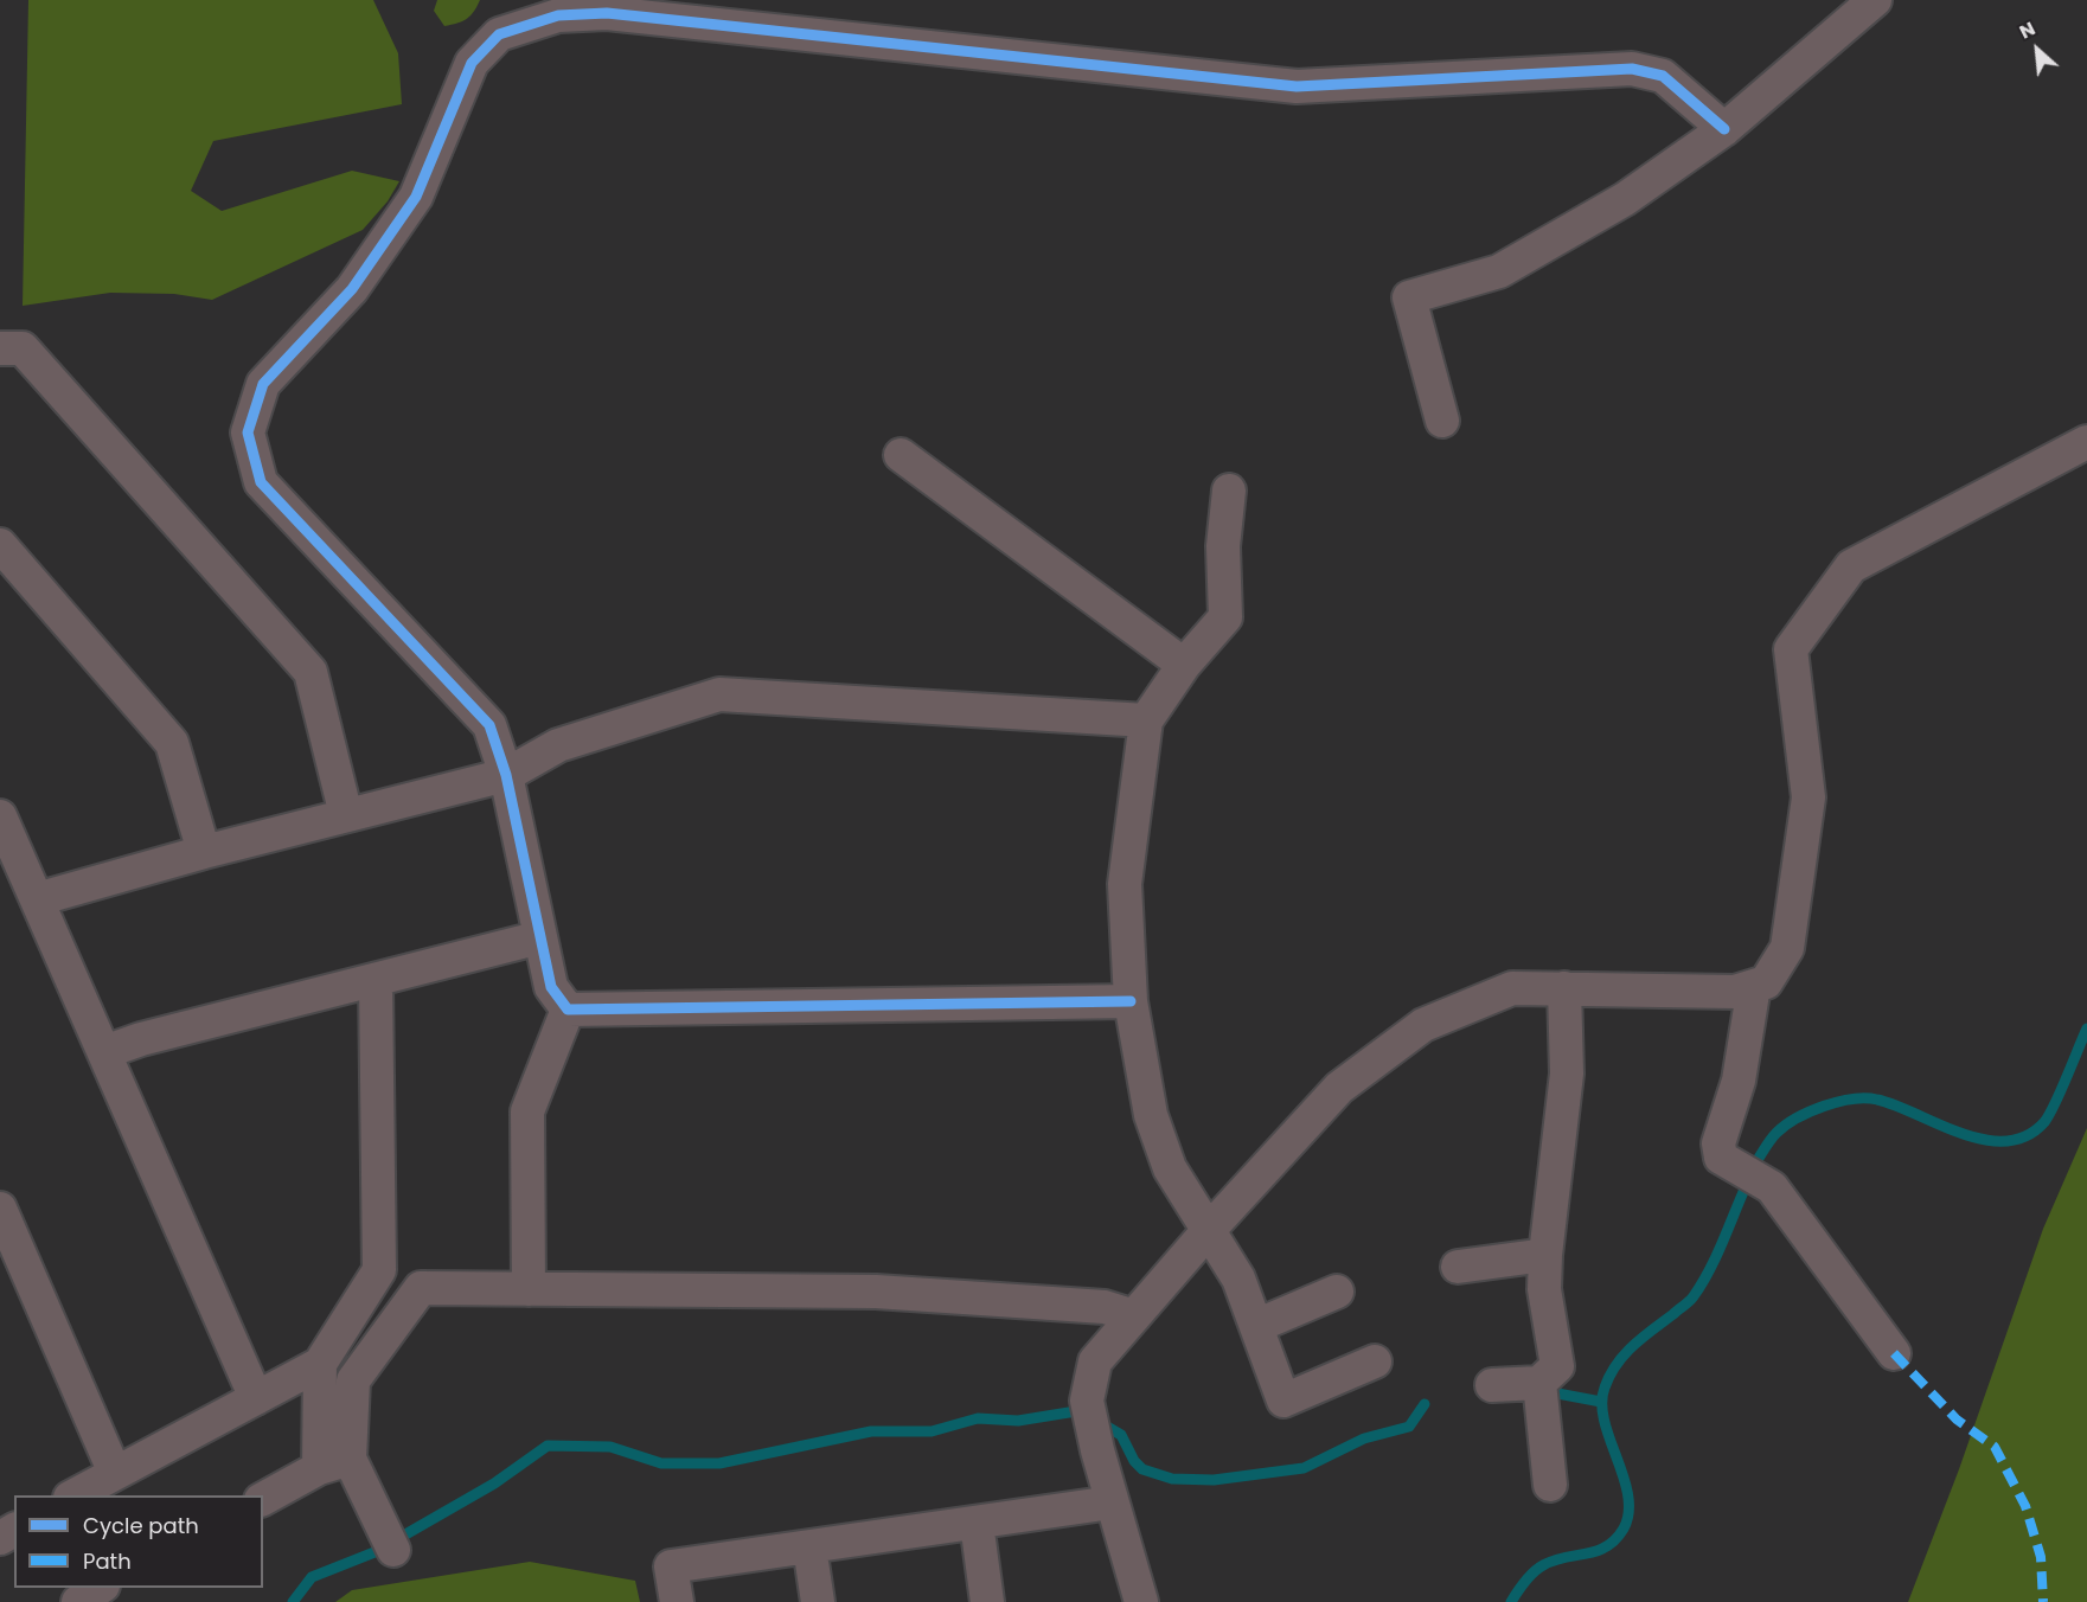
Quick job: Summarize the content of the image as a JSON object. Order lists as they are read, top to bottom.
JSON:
{
  "legend": ["Cycle path", "Path"],
  "north": "top left"
}
